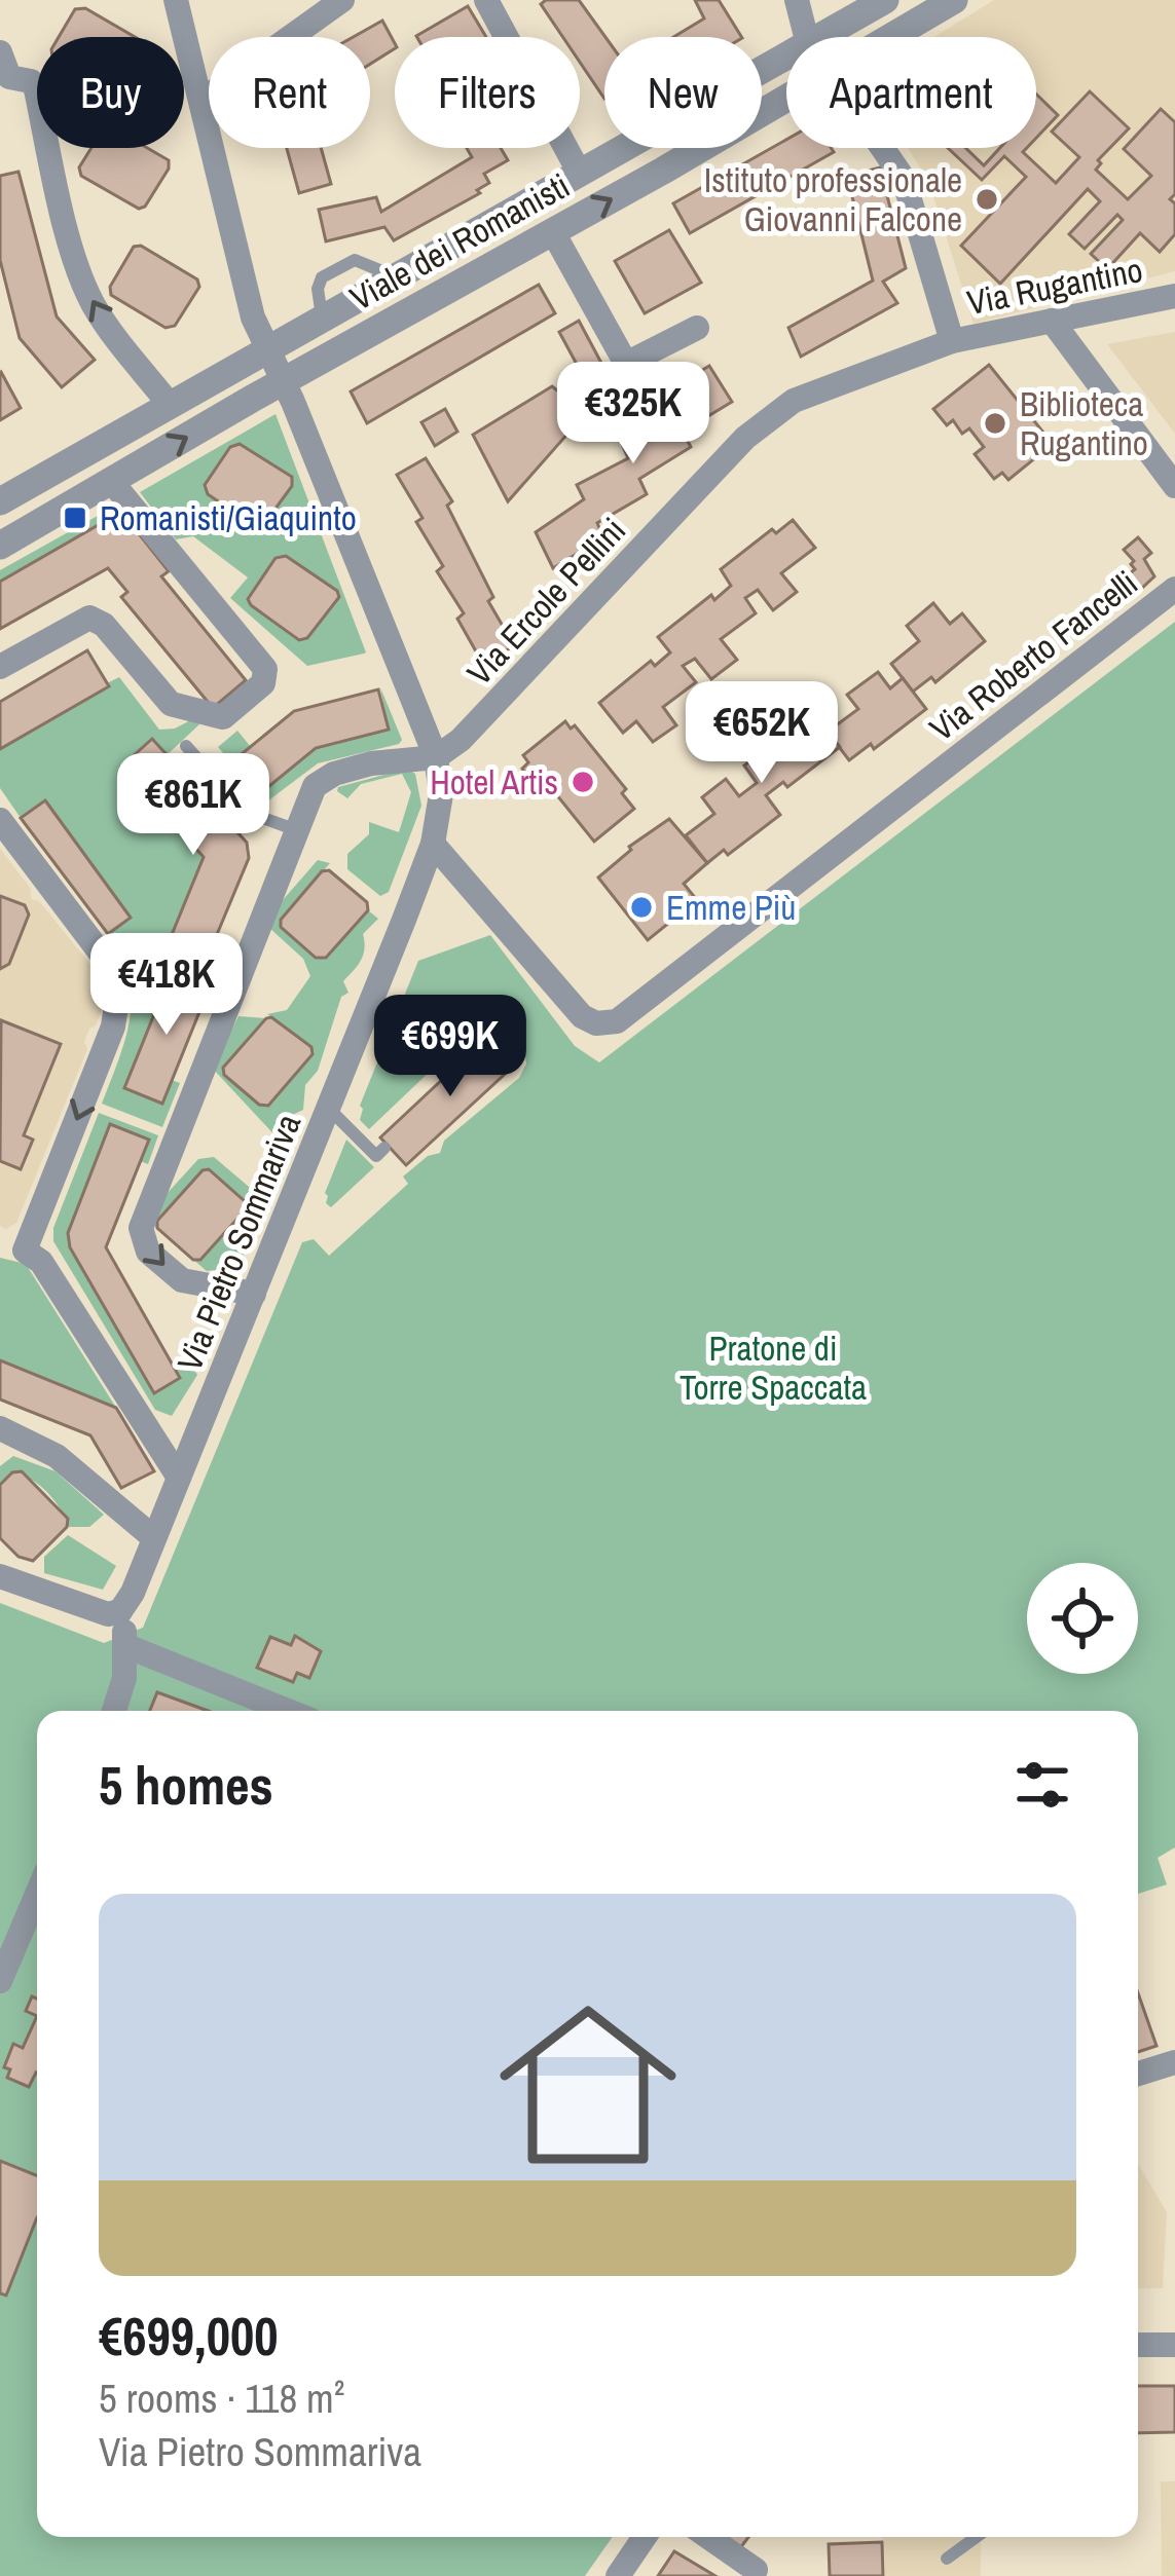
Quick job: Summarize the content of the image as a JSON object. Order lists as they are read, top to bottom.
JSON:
{
  "streets": {
    "street": [
      "Viale dei Romanisti",
      "Via Rugantino",
      "Via Ercole Pellini",
      "Via Roberto Fancelli",
      "Via Pietro Sommariva"
    ]
  },
  "crossings": [
    ["Viale dei Romanisti", "Via Pietro Sommariva"],
    ["Via Rugantino", "Via Ercole Pellini"],
    ["Via Ercole Pellini", "Via Pietro Sommariva"],
    ["Via Roberto Fancelli", "Via Pietro Sommariva"]
  ],
  "parks": ["Pratone di Torre Spaccata"],
  "places": {
    "other": [
      "Istituto professionale Giovanni Falcone",
      "Biblioteca Rugantino",
      "Hotel Artis",
      "Emme Più"
    ],
    "transit": ["Romanisti/Giaquinto"]
  },
  "page": {
    "chip": [
      "Buy",
      "Rent",
      "Filters",
      "New",
      "Apartment"
    ],
    "price": [
      "€325K",
      "€652K",
      "€861K",
      "€418K",
      "€699K"
    ],
    "heading": "5 homes",
    "list": [
      {
        "name": "€699,000",
        "note": "5 rooms · 118 m² · Via Pietro Sommariva"
      }
    ]
  }
}
